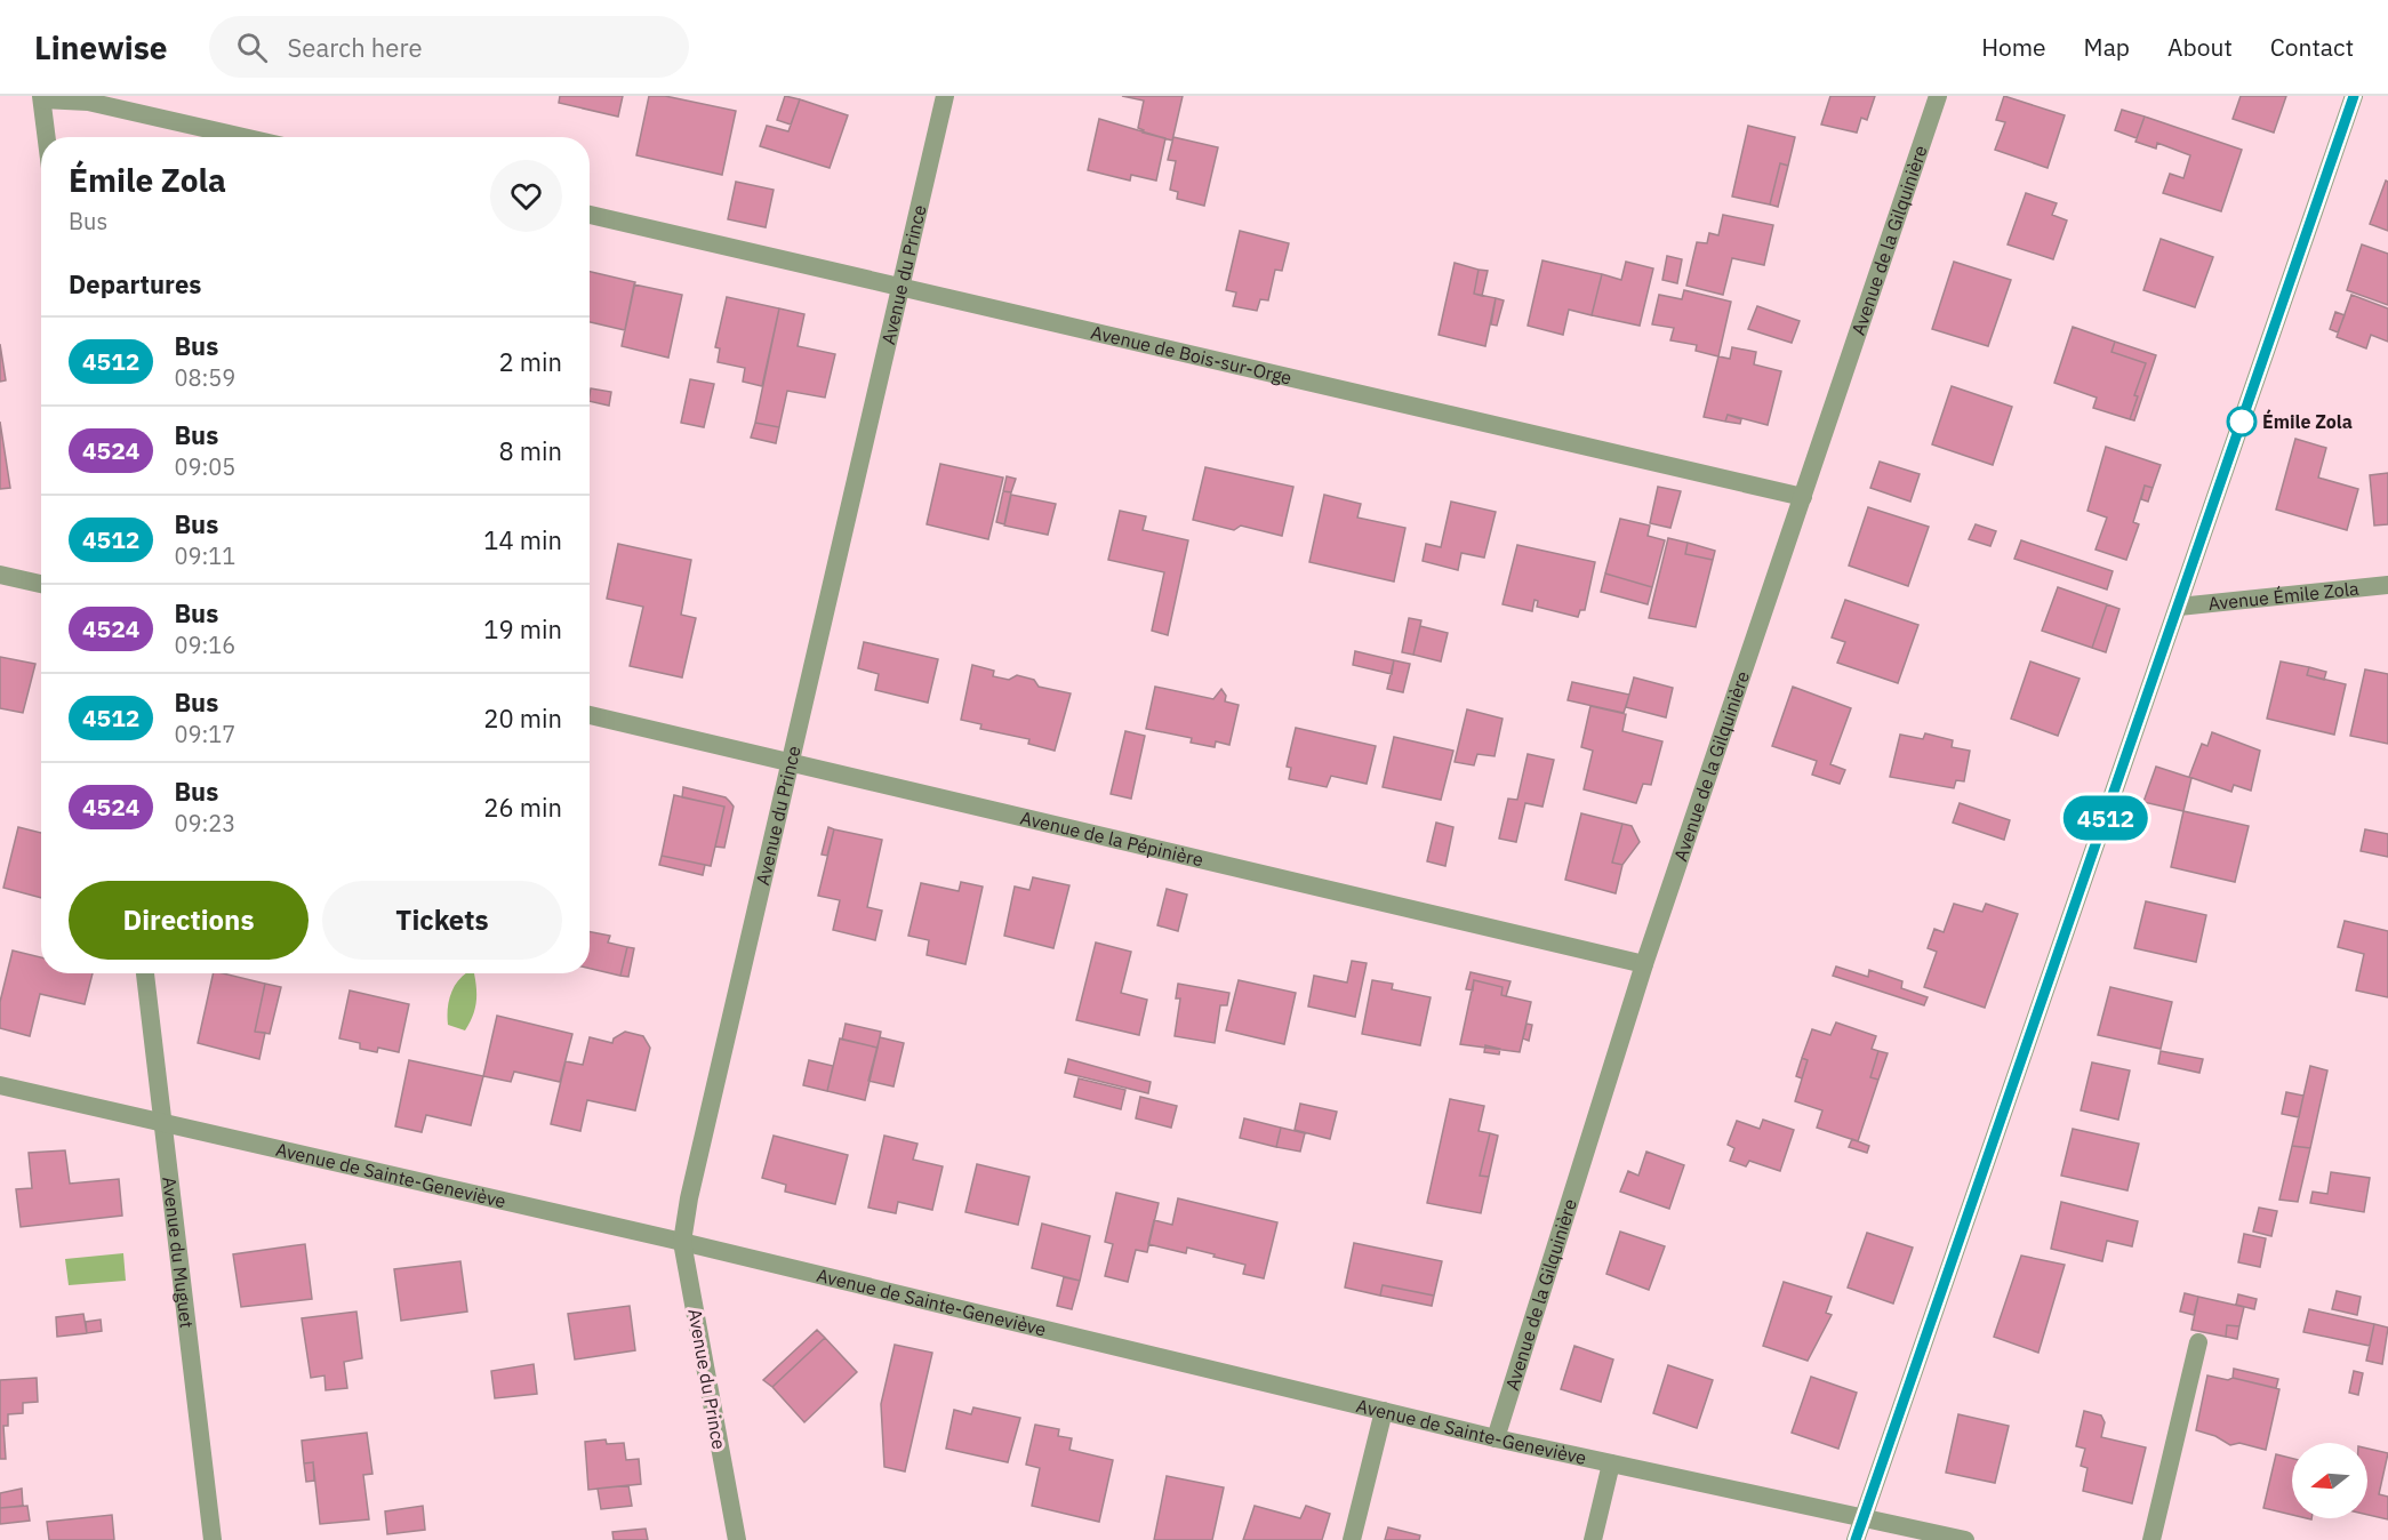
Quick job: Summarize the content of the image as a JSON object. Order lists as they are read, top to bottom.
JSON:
{
  "streets": {
    "street": [
      "Avenue de la Gilquinière",
      "Avenue du Prince",
      "Avenue de Bois-sur-Orge",
      "Avenue Émile Zola",
      "Avenue de la Pépinière",
      "Avenue de Sainte-Geneviève",
      "Avenue du Muguet"
    ]
  },
  "crossings": [
    ["Avenue de la Gilquinière", "Avenue de Bois-sur-Orge"],
    ["Avenue de la Gilquinière", "Avenue de la Pépinière"],
    ["Avenue de la Gilquinière", "Avenue de Sainte-Geneviève"],
    ["Avenue du Prince", "Avenue de Bois-sur-Orge"],
    ["Avenue du Prince", "Avenue de la Pépinière"],
    ["Avenue du Prince", "Avenue de Sainte-Geneviève"],
    ["Avenue de Sainte-Geneviève", "Avenue du Muguet"]
  ],
  "places": ["Émile Zola"],
  "lines": ["bus line 4512"],
  "north": "left",
  "page": {
    "header": "Linewise",
    "search": "Search here",
    "nav": [
      "Home",
      "Map",
      "About",
      "Contact"
    ],
    "on_map": "4512",
    "heading": [
      ["Émile Zola", "Bus"],
      "Departures"
    ],
    "list": [
      {
        "mark": "4512",
        "name": "Bus",
        "note": "08:59",
        "value": "2 min"
      },
      {
        "mark": "4524",
        "name": "Bus",
        "note": "09:05",
        "value": "8 min"
      },
      {
        "mark": "4512",
        "name": "Bus",
        "note": "09:11",
        "value": "14 min"
      },
      {
        "mark": "4524",
        "name": "Bus",
        "note": "09:16",
        "value": "19 min"
      },
      {
        "mark": "4512",
        "name": "Bus",
        "note": "09:17",
        "value": "20 min"
      },
      {
        "mark": "4524",
        "name": "Bus",
        "note": "09:23",
        "value": "26 min"
      }
    ],
    "buttons": ["Directions", "Tickets"]
  }
}
